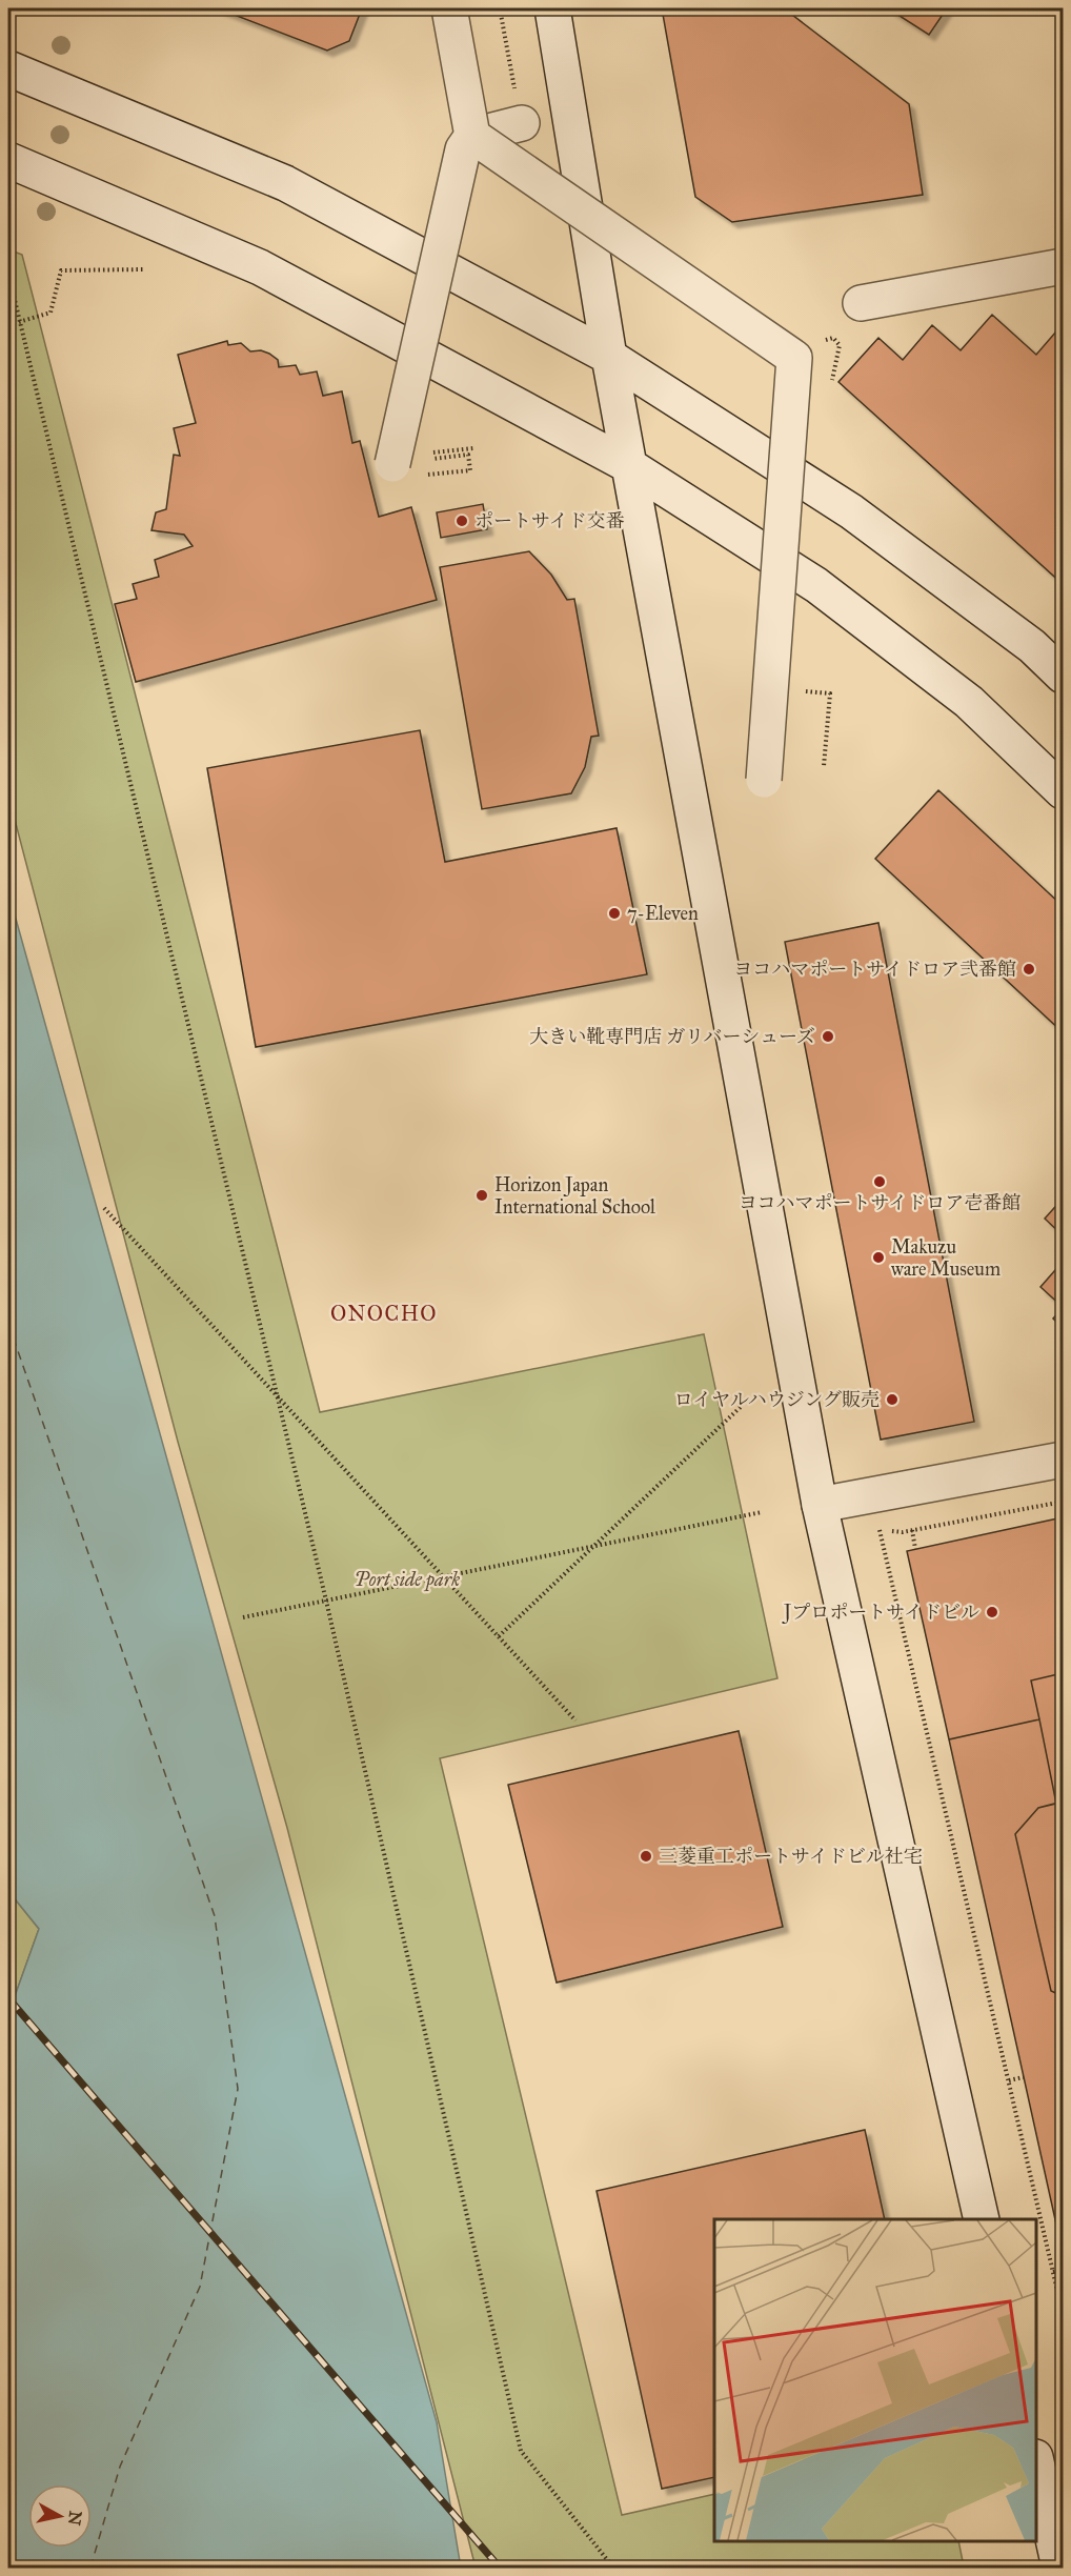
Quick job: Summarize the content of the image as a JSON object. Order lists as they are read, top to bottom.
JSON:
{
  "districts": ["ONOCHO"],
  "parks": ["Port side park"],
  "places": [
    "ポートサイド交番",
    "7-Eleven",
    "ヨコハマポートサイドロア弐番館",
    "大きい靴専門店 ガリバーシューズ",
    "ヨコハマポートサイドロア壱番館",
    "Horizon Japan International School",
    "Makuzu ware Museum",
    "ロイヤルハウジング販売",
    "Jプロポートサイドビル",
    "三菱重工ポートサイドビル社宅"
  ],
  "north": "right"
}
